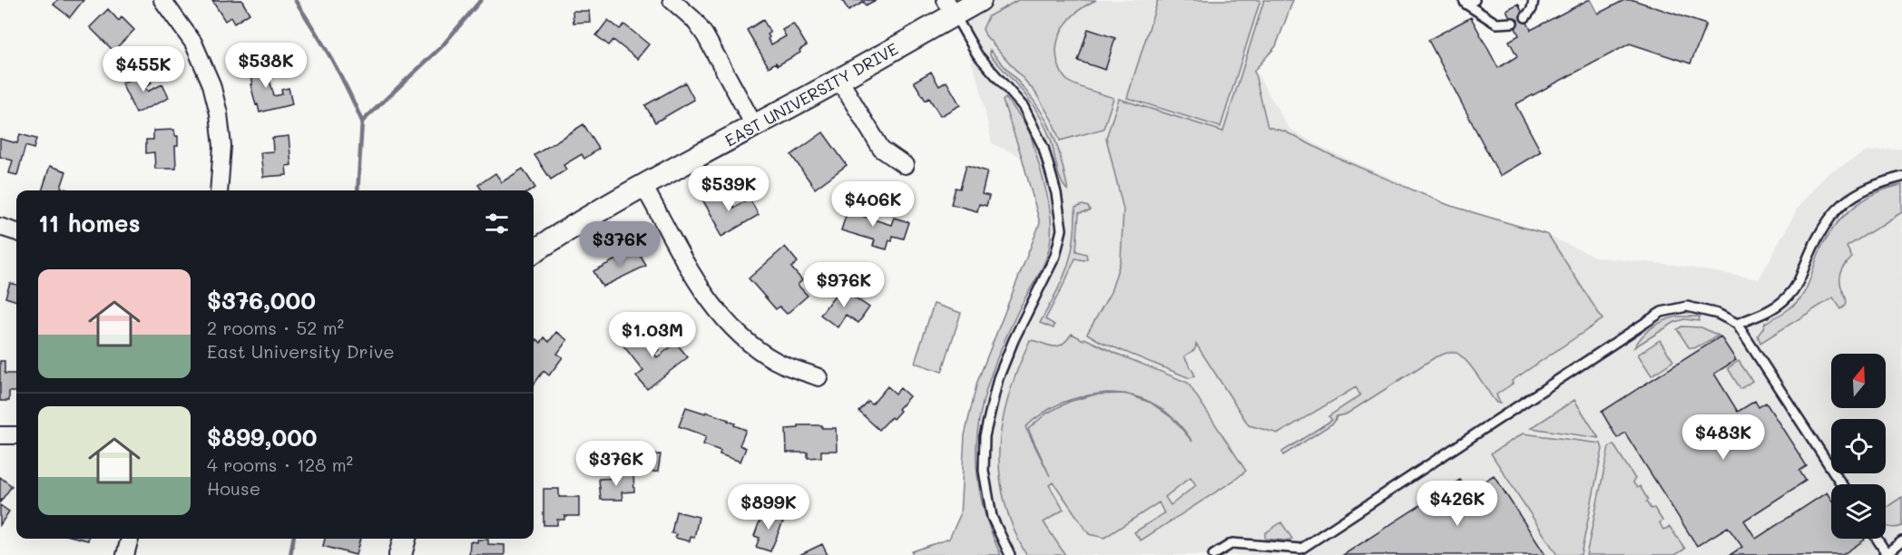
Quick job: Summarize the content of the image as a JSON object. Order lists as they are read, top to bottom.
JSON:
{
  "streets": {
    "main road": ["EAST UNIVERSITY DRIVE"]
  },
  "north": "top",
  "page": {
    "price": [
      "$538K",
      "$455K",
      "$539K",
      "$406K",
      "$376K",
      "$976K",
      "$1.03M",
      "$483K",
      "$376K",
      "$426K",
      "$899K"
    ],
    "heading": "11 homes",
    "list": [
      {
        "name": "$376,000",
        "note": "2 rooms · 52 m² · East University Drive"
      },
      {
        "name": "$899,000",
        "note": "4 rooms · 128 m² · House"
      }
    ]
  }
}
